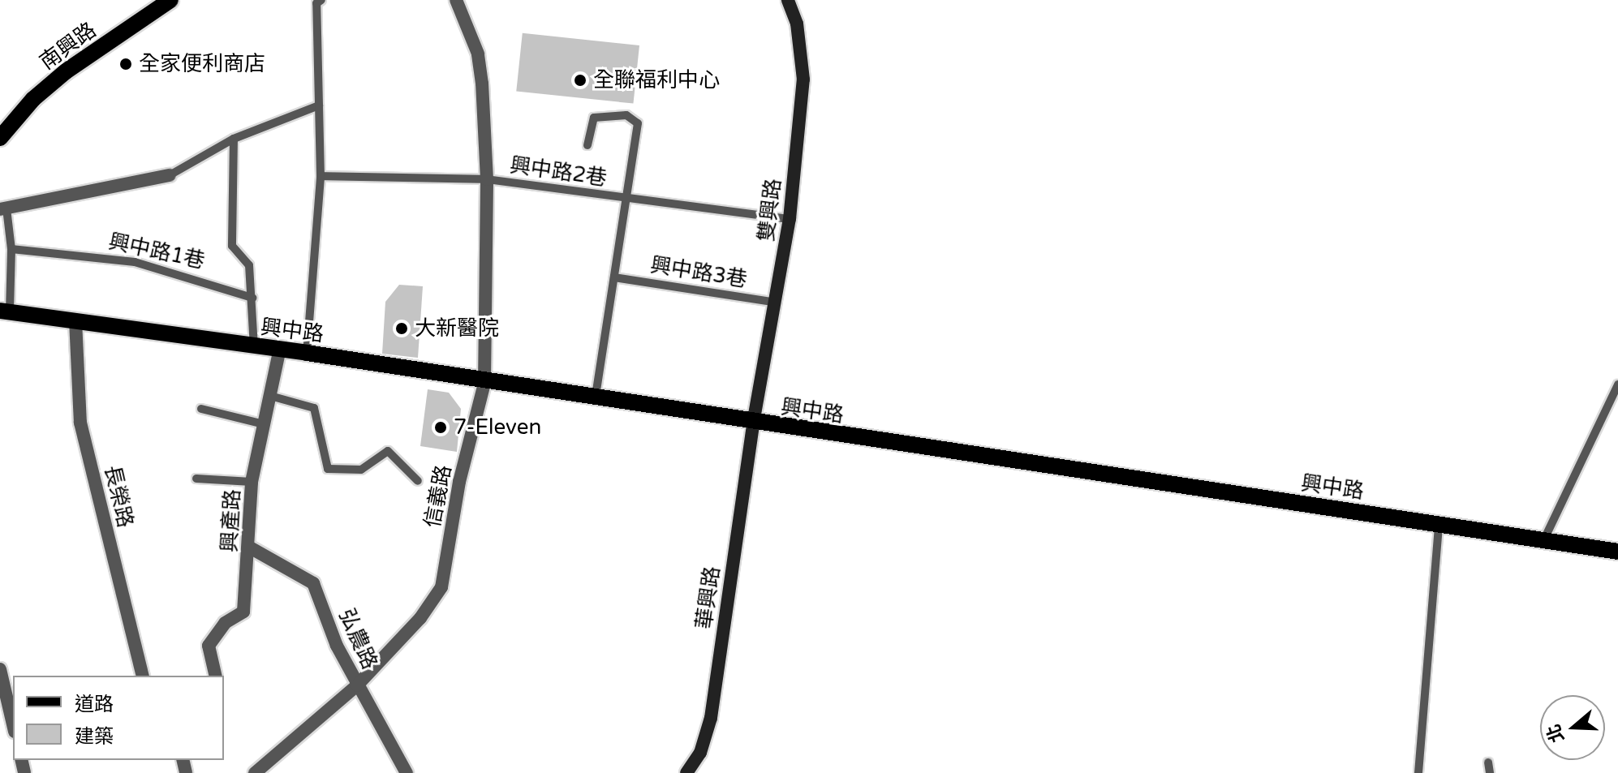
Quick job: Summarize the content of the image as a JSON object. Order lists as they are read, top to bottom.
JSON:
{
  "streets": {
    "main road": [
      "南興路",
      "雙興路",
      "興中路",
      "華興路"
    ],
    "street": [
      "長榮路",
      "信義路",
      "興產路",
      "弘農路"
    ],
    "lane": ["興中路2巷", "興中路1巷", "興中路3巷"]
  },
  "crossings": [
    ["興中路2巷", "雙興路"],
    ["興中路2巷", "信義路"],
    ["雙興路", "興中路3巷"],
    ["雙興路", "興中路"],
    ["雙興路", "華興路"],
    ["興中路1巷", "興中路"],
    ["興中路", "長榮路"],
    ["興中路", "信義路"],
    ["興中路", "興產路"],
    ["興中路", "華興路"],
    ["信義路", "弘農路"],
    ["興產路", "弘農路"]
  ],
  "places": [
    "全家便利商店",
    "全聯福利中心",
    "大新醫院",
    "7-Eleven"
  ],
  "legend": ["道路", "建築"],
  "north": "left"
}
